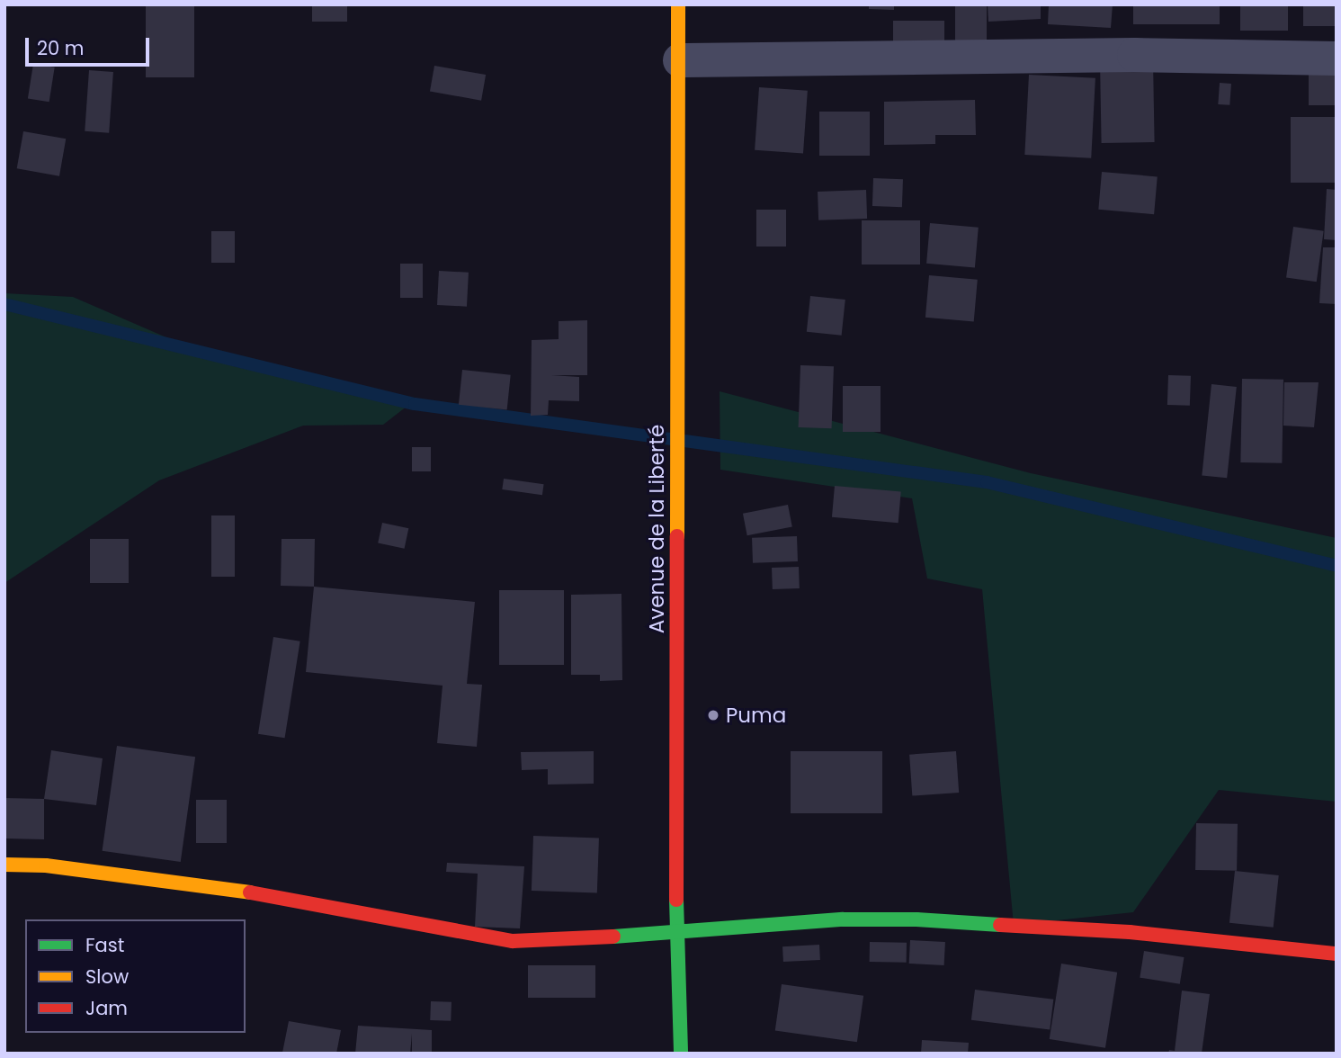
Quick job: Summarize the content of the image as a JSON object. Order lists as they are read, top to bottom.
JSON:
{
  "streets": {
    "street": ["Avenue de la Liberté"]
  },
  "places": ["Puma"],
  "legend": ["Fast", "Slow", "Jam"],
  "scale_bar": "20 m"
}
